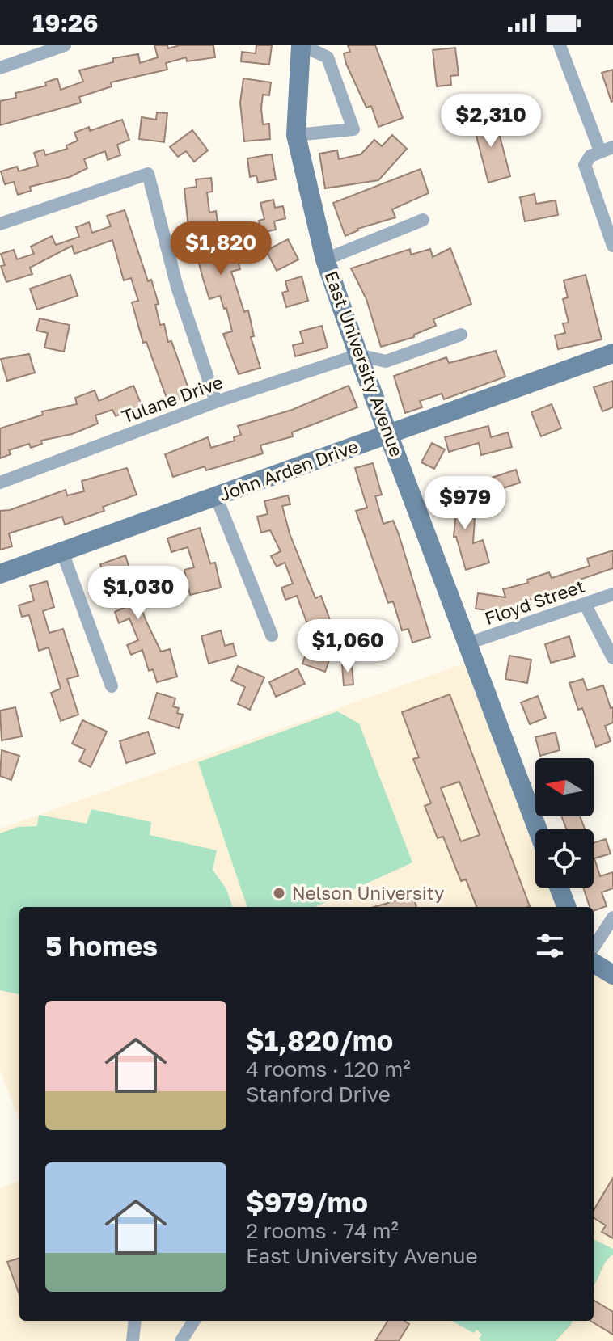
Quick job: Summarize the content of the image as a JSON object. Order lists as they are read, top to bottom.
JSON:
{
  "streets": {
    "street": [
      "East University Avenue",
      "Tulane Drive",
      "John Arden Drive",
      "Floyd Street"
    ]
  },
  "crossings": [
    ["East University Avenue", "Tulane Drive"],
    ["East University Avenue", "John Arden Drive"],
    ["East University Avenue", "Floyd Street"]
  ],
  "places": ["Nelson University"],
  "north": "left",
  "page": {
    "status": "19:26",
    "price": [
      "$2,310",
      "$1,820",
      "$979",
      "$1,030",
      "$1,060"
    ],
    "heading": "5 homes",
    "list": [
      {
        "name": "$1,820/mo",
        "note": "4 rooms · 120 m² · Stanford Drive"
      },
      {
        "name": "$979/mo",
        "note": "2 rooms · 74 m² · East University Avenue"
      }
    ]
  }
}
